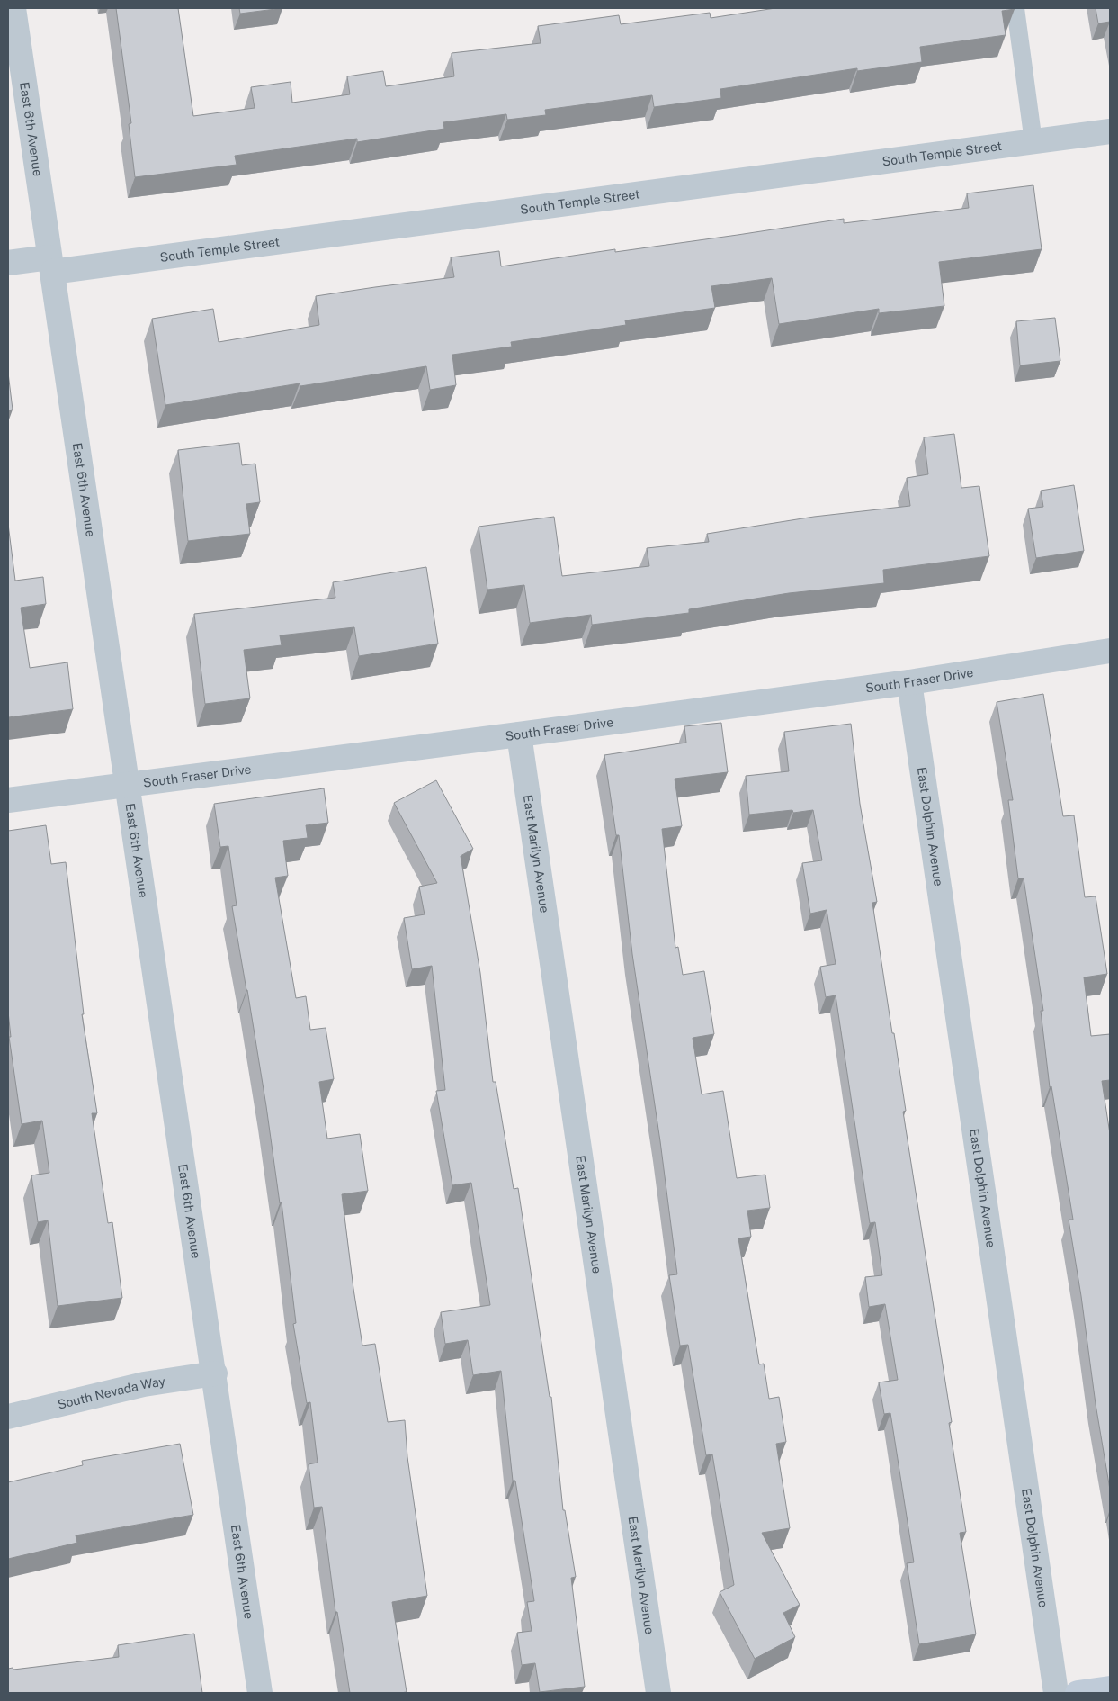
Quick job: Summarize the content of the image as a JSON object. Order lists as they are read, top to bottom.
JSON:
{
  "streets": {
    "street": [
      "East 6th Avenue",
      "South Temple Street",
      "South Fraser Drive",
      "East Dolphin Avenue",
      "East Marilyn Avenue",
      "South Nevada Way"
    ]
  },
  "crossings": [
    ["East 6th Avenue", "South Temple Street"],
    ["East 6th Avenue", "South Fraser Drive"],
    ["East 6th Avenue", "South Nevada Way"],
    ["South Fraser Drive", "East Dolphin Avenue"],
    ["South Fraser Drive", "East Marilyn Avenue"]
  ]
}
